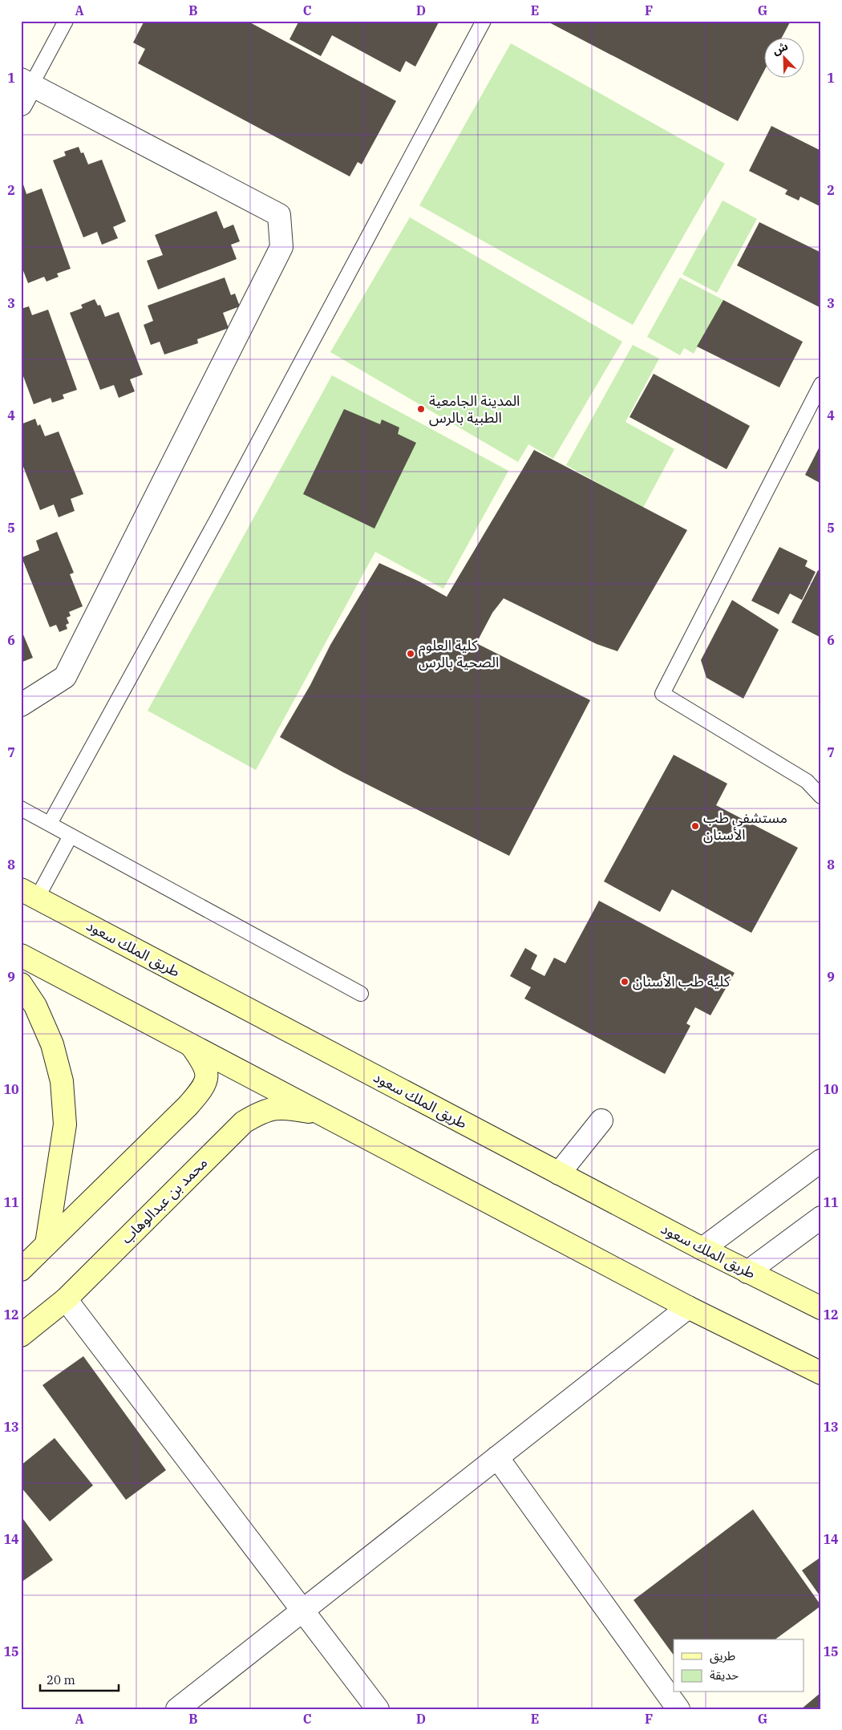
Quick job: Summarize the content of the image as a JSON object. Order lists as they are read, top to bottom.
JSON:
{
  "streets": {
    "street": ["طريق الملك سعود", "محمد بن عبدالوهاب"]
  },
  "places": [
    "المدينة الجامعية الطبية بالرس",
    "كلية العلوم الصحية بالرس",
    "مستشفى طب الأسنان",
    "كلية طب الأسنان"
  ],
  "legend": ["طريق", "حديقة"],
  "scale_bar": "20 m",
  "north": "top left",
  "grid": {
    "columns": [
      "A",
      "B",
      "C",
      "D",
      "E",
      "F",
      "G"
    ],
    "rows": [
      "1",
      "2",
      "3",
      "4",
      "5",
      "6",
      "7",
      "8",
      "9",
      "10",
      "11",
      "12",
      "13",
      "14",
      "15"
    ]
  }
}
